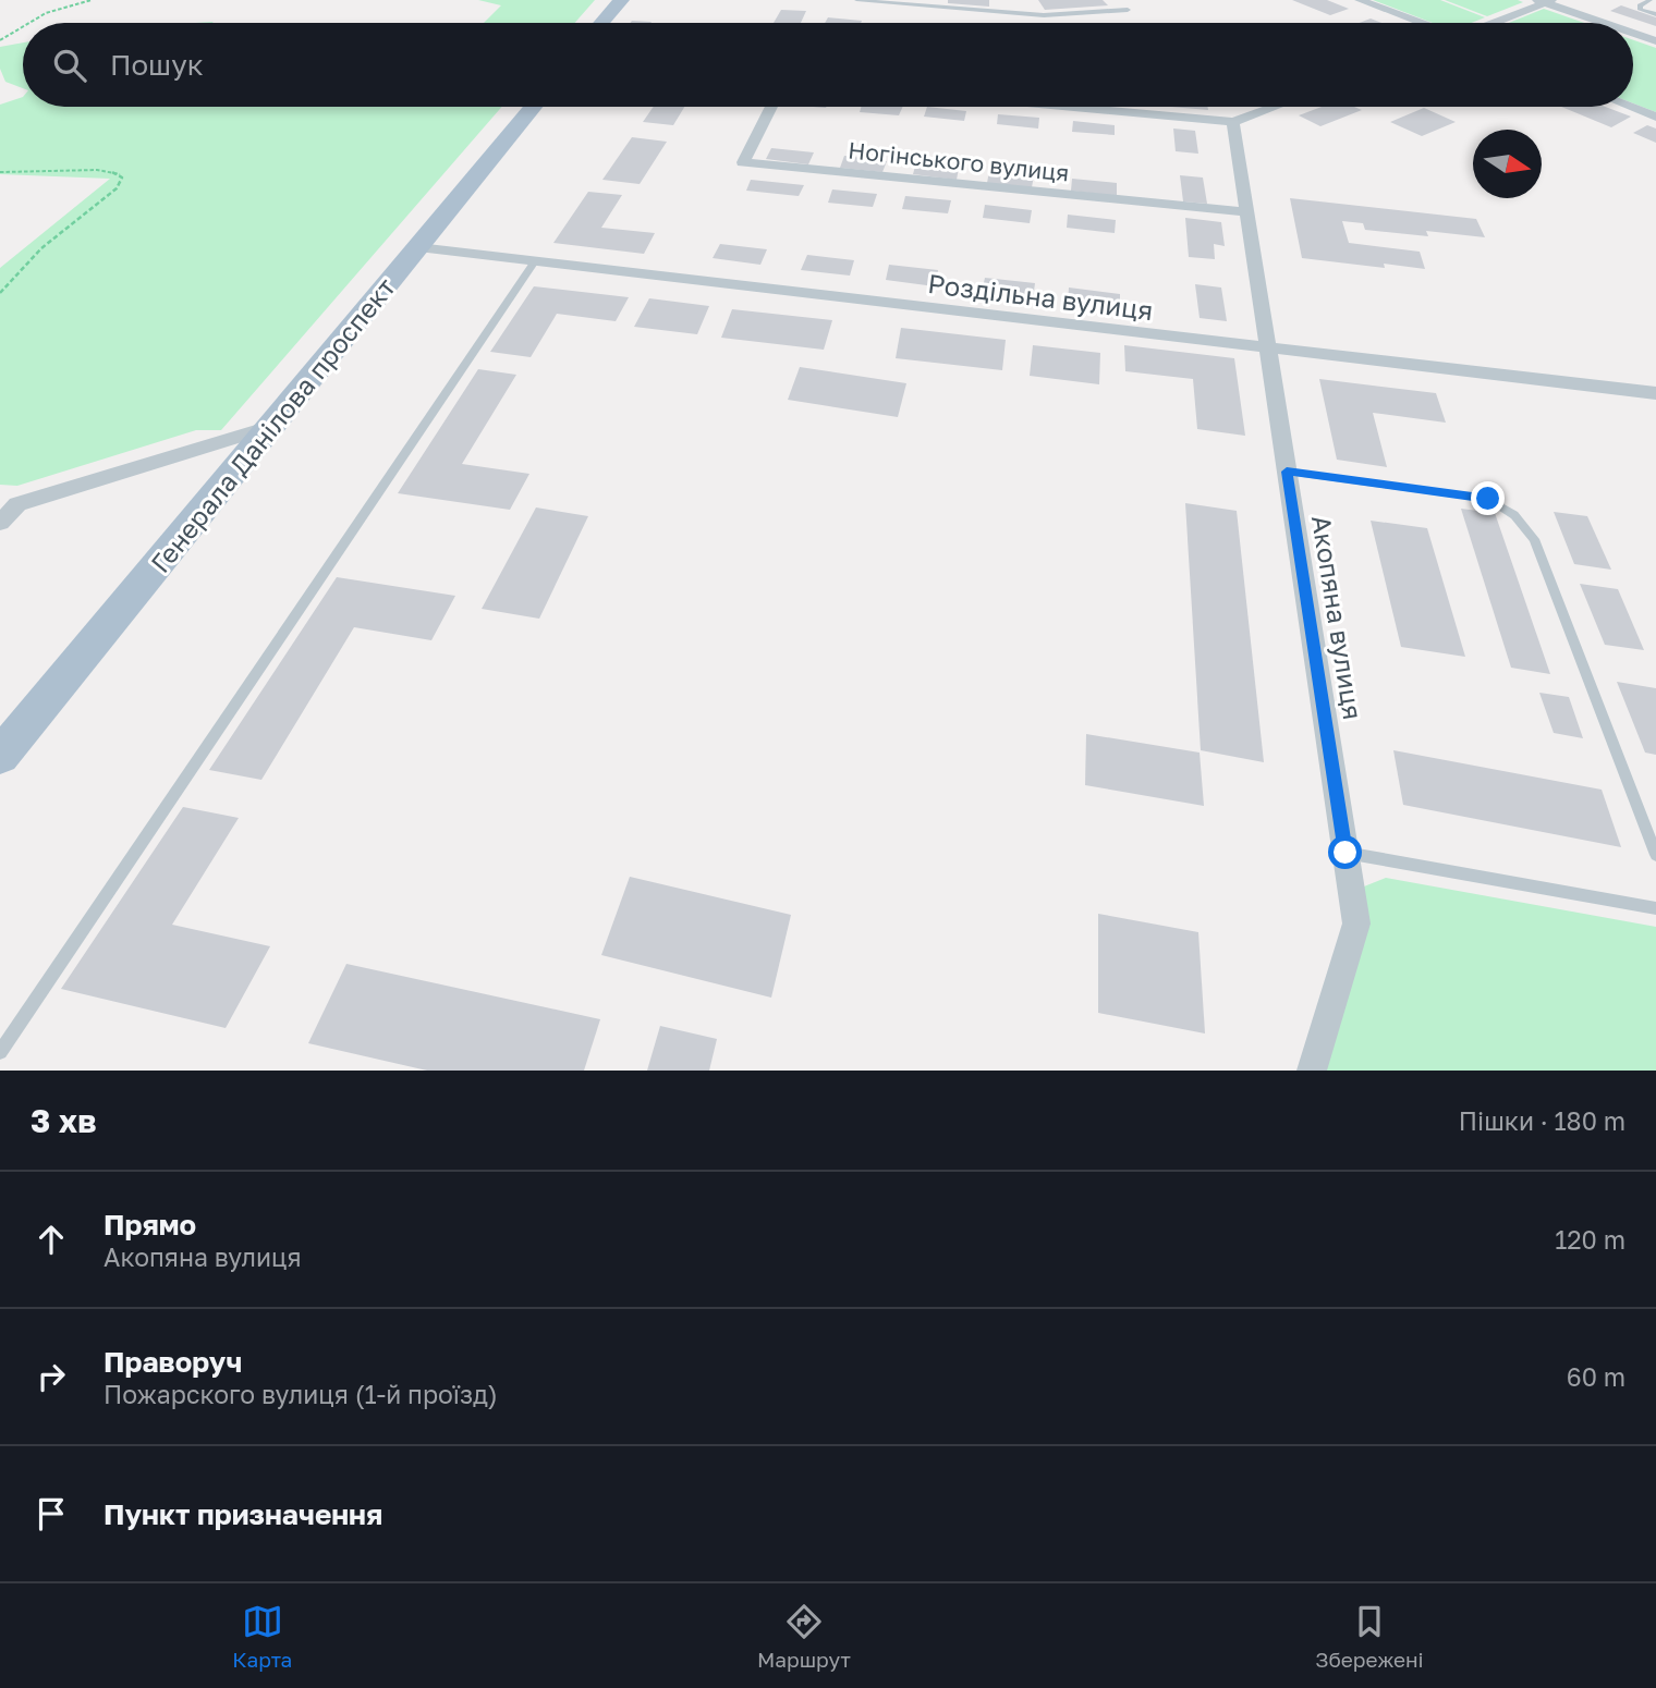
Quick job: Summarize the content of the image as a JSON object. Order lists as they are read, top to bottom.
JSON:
{
  "streets": {
    "main road": ["Генерала Данілова проспект"],
    "street": ["Ногінського вулиця", "Роздільна вулиця", "Акопяна вулиця"]
  },
  "crossings": [
    ["Ногінського вулиця", "Акопяна вулиця"],
    ["Роздільна вулиця", "Генерала Данілова проспект"],
    ["Роздільна вулиця", "Акопяна вулиця"]
  ],
  "north": "right",
  "page": {
    "search": "Пошук",
    "heading": ["3 хв", "Пішки · 180 m"],
    "list": [
      ["Прямо", "Акопяна вулиця", "120 m"],
      ["Праворуч", "Пожарского вулиця (1-й проїзд)", "60 m"],
      "Пункт призначення"
    ],
    "nav": ["Карта", "Маршрут", "Збережені"]
  }
}
